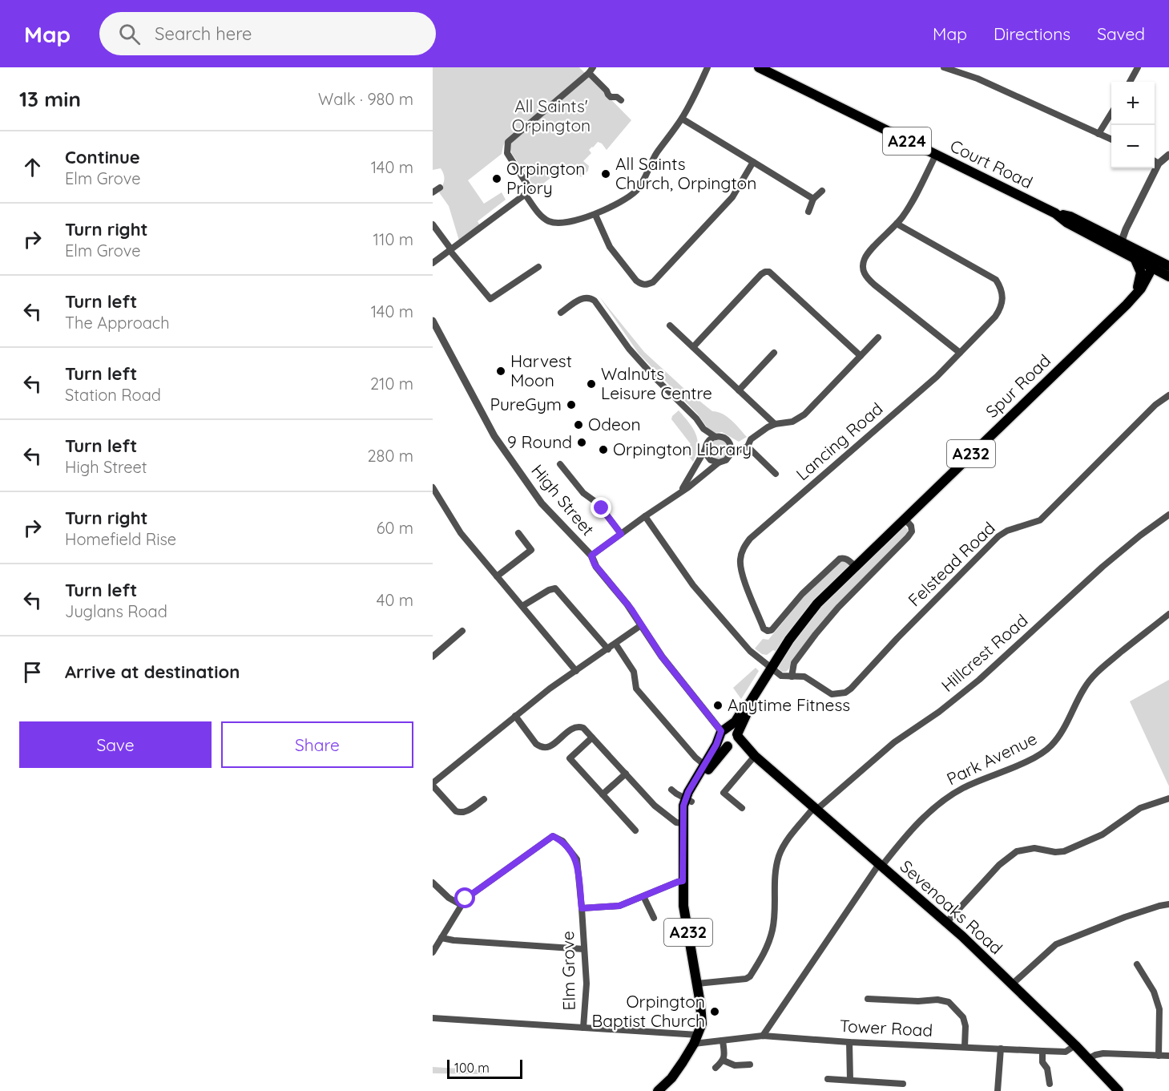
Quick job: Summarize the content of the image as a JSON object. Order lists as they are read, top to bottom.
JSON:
{
  "streets": {
    "main road": [
      "A224",
      "Court Road",
      "Spur Road",
      "A232",
      "Sevenoaks Road"
    ],
    "street": [
      "Lancing Road",
      "High Street",
      "Felstead Road",
      "Hillcrest Road",
      "Park Avenue",
      "Elm Grove",
      "Tower Road"
    ]
  },
  "crossings": [
    ["Spur Road", "Lancing Road"],
    ["Spur Road", "High Street"],
    ["Spur Road", "Felstead Road"],
    ["Spur Road", "Sevenoaks Road"],
    ["A232", "Hillcrest Road"],
    ["A232", "Tower Road"],
    ["High Street", "Sevenoaks Road"],
    ["Hillcrest Road", "Sevenoaks Road"],
    ["Park Avenue", "Sevenoaks Road"],
    ["Park Avenue", "Tower Road"],
    ["Sevenoaks Road", "Tower Road"],
    ["Elm Grove", "Tower Road"]
  ],
  "parks": ["All Saints' Orpington"],
  "places": [
    "All Saints Church, Orpington",
    "Orpington Priory",
    "Harvest Moon",
    "Walnuts Leisure Centre",
    "PureGym",
    "Odeon",
    "9 Round",
    "Orpington Library",
    "Anytime Fitness",
    "Orpington Baptist Church"
  ],
  "scale_bar": "100 m",
  "page": {
    "header": "Map",
    "search": "Search here",
    "nav": ["Map", "Directions", "Saved"],
    "heading": ["13 min", "Walk · 980 m"],
    "map_buttons": ["+", "−"],
    "list": [
      ["Continue", "Elm Grove", "140 m"],
      ["Turn right", "Elm Grove", "110 m"],
      ["Turn left", "The Approach", "140 m"],
      ["Turn left", "Station Road", "210 m"],
      ["Turn left", "High Street", "280 m"],
      ["Turn right", "Homefield Rise", "60 m"],
      ["Turn left", "Juglans Road", "40 m"],
      "Arrive at destination"
    ],
    "buttons": ["Save", "Share"],
    "scale": "100 m"
  }
}
